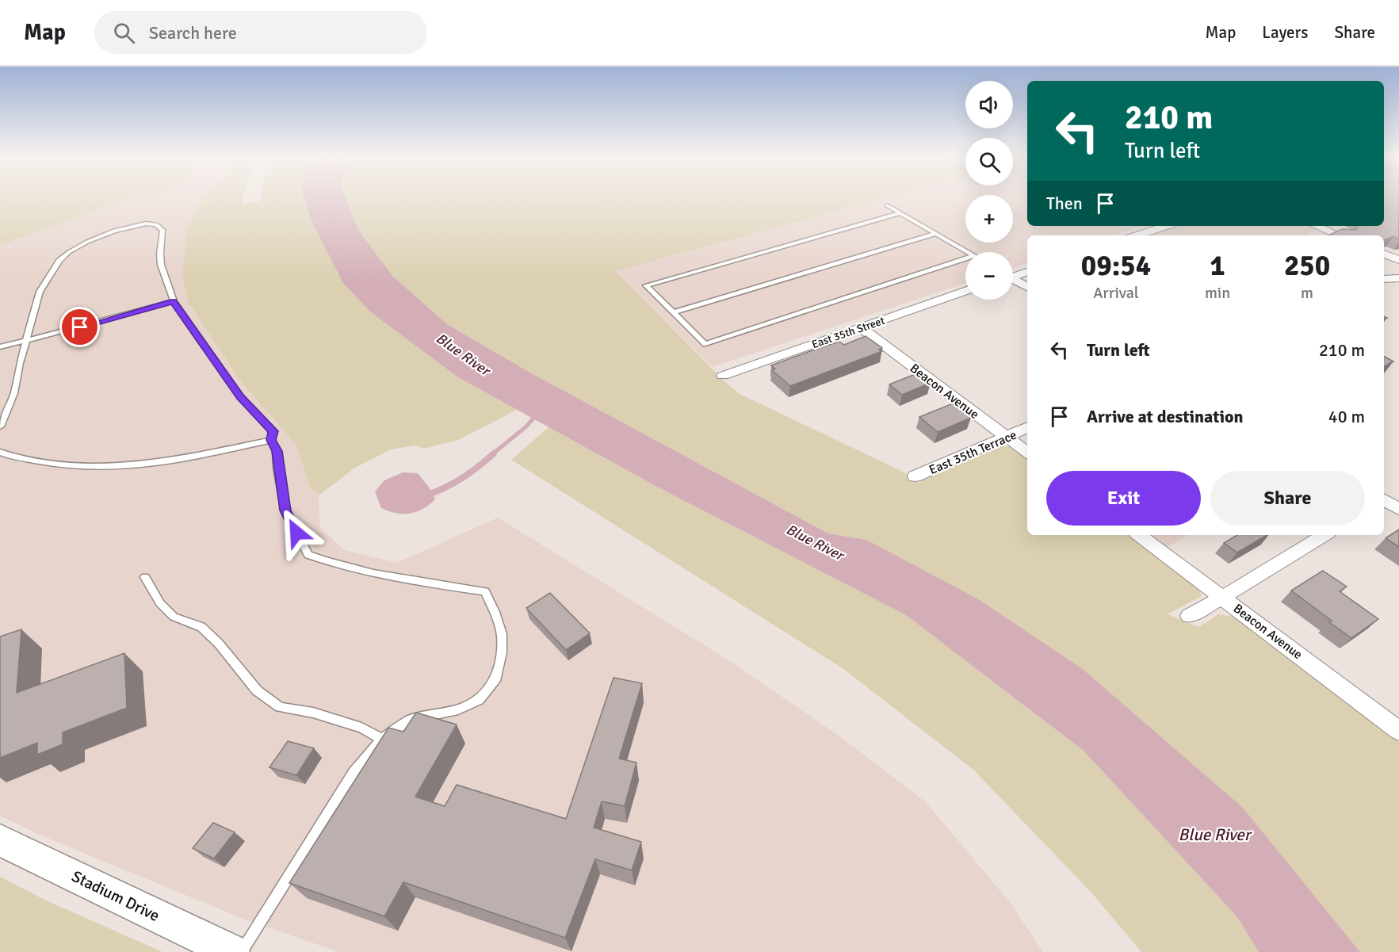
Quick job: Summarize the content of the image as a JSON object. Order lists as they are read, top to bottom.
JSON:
{
  "streets": {
    "main road": ["Stadium Drive"],
    "street": ["East 35th Street", "Beacon Avenue", "East 35th Terrace"]
  },
  "crossings": [
    ["East 35th Street", "Beacon Avenue"],
    ["Beacon Avenue", "East 35th Terrace"]
  ],
  "water": ["Blue River"],
  "page": {
    "header": "Map",
    "search": "Search here",
    "nav": ["Map", "Layers", "Share"],
    "map_buttons": ["+", "−"],
    "turn": ["210 m", "Turn left"],
    "then": "Then",
    "eta": [
      "09:54",
      "Arrival",
      "1",
      "min",
      "250",
      "m"
    ],
    "list": [
      {
        "name": "Turn left",
        "value": "210 m"
      },
      {
        "name": "Arrive at destination",
        "value": "40 m"
      }
    ],
    "buttons": ["Exit", "Share"]
  }
}
